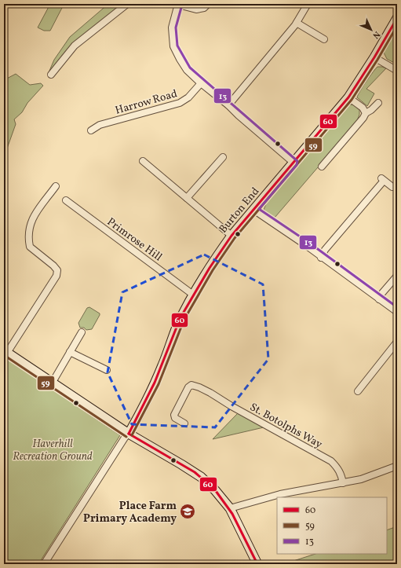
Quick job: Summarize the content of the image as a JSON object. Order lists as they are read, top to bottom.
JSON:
{
  "streets": {
    "street": [
      "Harrow Road",
      "Burton End",
      "Primrose Hill",
      "St. Botolphs Way"
    ]
  },
  "crossings": [
    ["Burton End", "Primrose Hill"]
  ],
  "parks": ["Haverhill Recreation Ground"],
  "places": {
    "school or university": ["Place Farm Primary Academy"]
  },
  "lines": ["transit line 13", "transit line 60", "transit line 59"],
  "legend": ["60", "59", "13"],
  "north": "bottom right"
}
